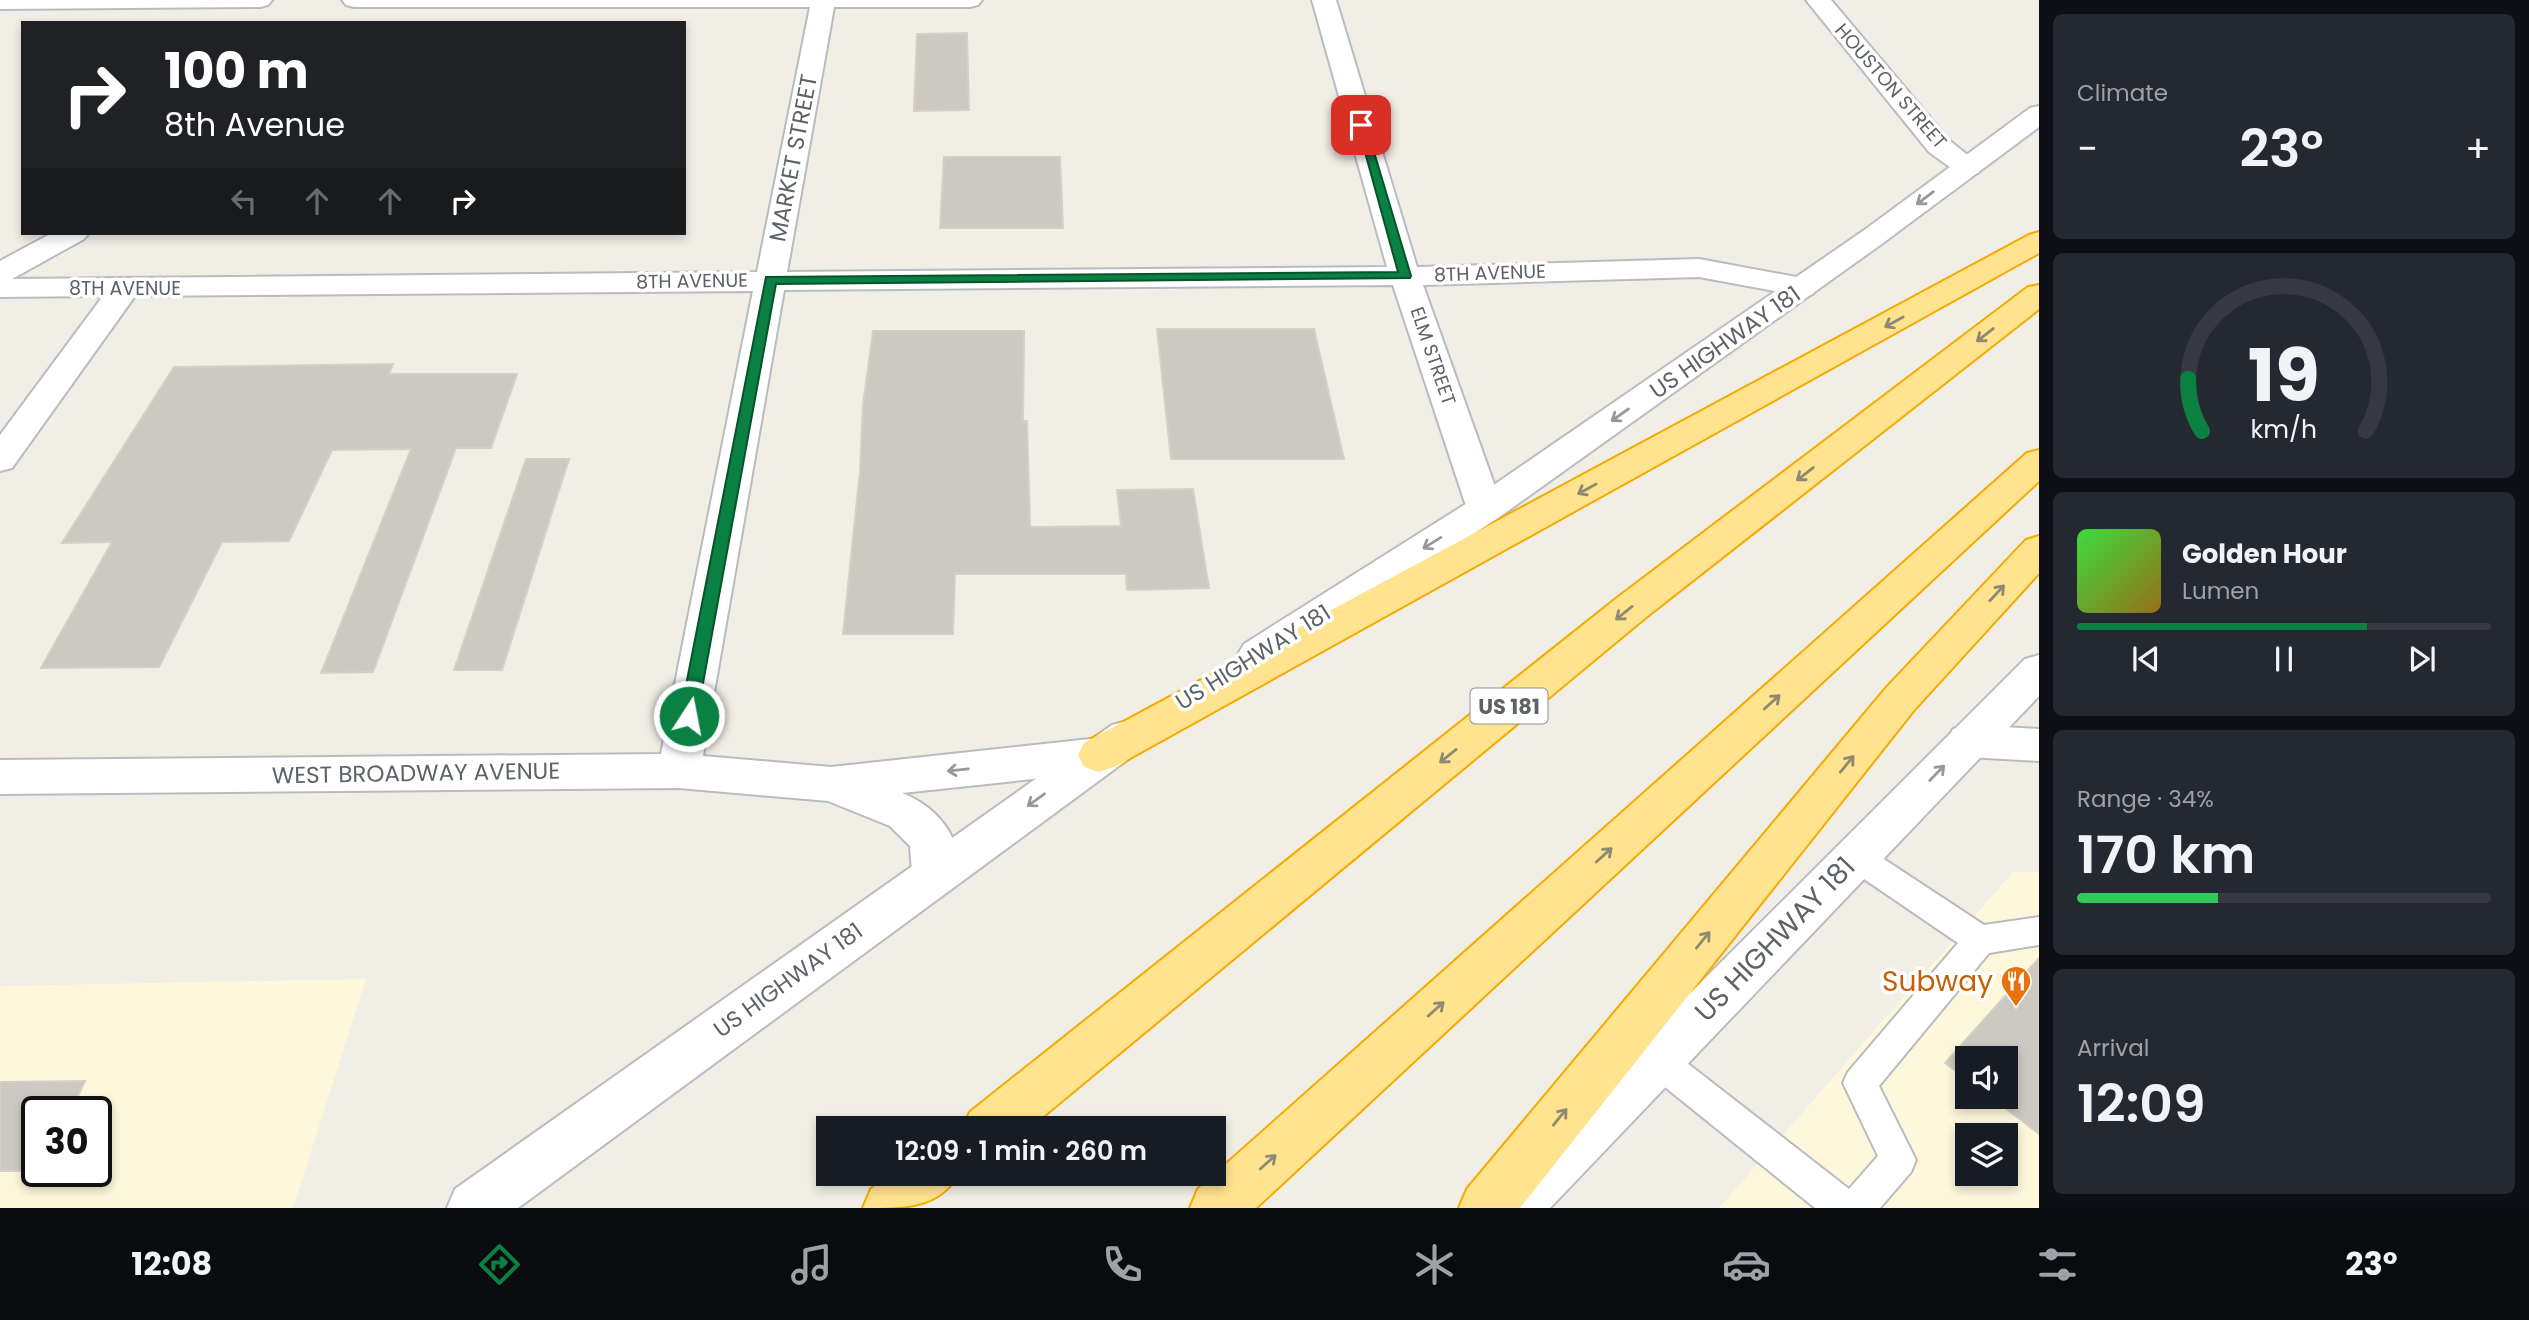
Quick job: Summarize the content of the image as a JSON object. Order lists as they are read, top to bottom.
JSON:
{
  "streets": {
    "highway": ["US 181"],
    "street": [
      "HOUSTON STREET",
      "MARKET STREET",
      "8TH AVENUE",
      "US HIGHWAY 181",
      "ELM STREET",
      "WEST BROADWAY AVENUE"
    ]
  },
  "crossings": [
    ["HOUSTON STREET", "US HIGHWAY 181"],
    ["MARKET STREET", "8TH AVENUE"],
    ["MARKET STREET", "WEST BROADWAY AVENUE"],
    ["8TH AVENUE", "US HIGHWAY 181"],
    ["8TH AVENUE", "ELM STREET"],
    ["US HIGHWAY 181", "ELM STREET"],
    ["US HIGHWAY 181", "WEST BROADWAY AVENUE"]
  ],
  "places": {
    "restaurant": ["Subway"]
  },
  "page": {
    "tile": [
      "Climate",
      ["Range · 34%", "170 km"],
      ["Arrival", "12:09"]
    ],
    "turn": ["100 m", "8th Avenue"],
    "heat": ["−", "23°", "+"],
    "song": ["Golden Hour", "Lumen"],
    "limit": "30",
    "trip": "12:09 · 1 min · 260 m",
    "tabs": ["12:08", "23°"],
    "gauge": ["19", "km/h"]
  }
}
